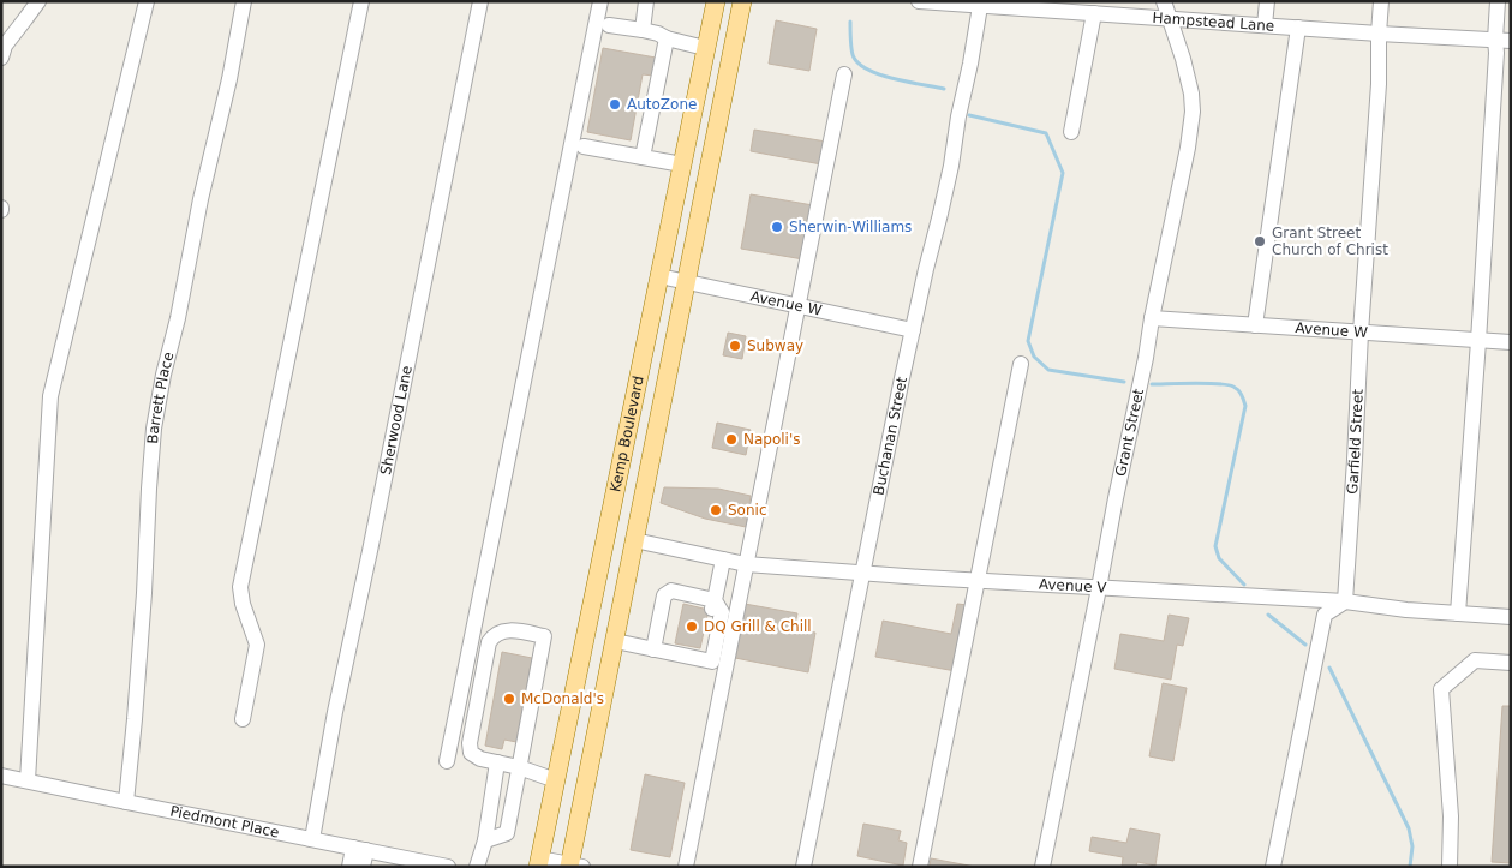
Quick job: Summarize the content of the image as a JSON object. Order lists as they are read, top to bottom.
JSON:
{
  "streets": {
    "main road": ["Kemp Boulevard"],
    "street": [
      "Hampstead Lane",
      "Avenue W",
      "Barrett Place",
      "Sherwood Lane",
      "Grant Street",
      "Buchanan Street",
      "Garfield Street",
      "Avenue V",
      "Piedmont Place"
    ]
  },
  "crossings": [
    ["Hampstead Lane", "Grant Street"],
    ["Hampstead Lane", "Buchanan Street"],
    ["Hampstead Lane", "Garfield Street"],
    ["Avenue W", "Kemp Boulevard"],
    ["Avenue W", "Grant Street"],
    ["Avenue W", "Buchanan Street"],
    ["Avenue W", "Garfield Street"],
    ["Barrett Place", "Piedmont Place"],
    ["Sherwood Lane", "Piedmont Place"],
    ["Kemp Boulevard", "Avenue V"],
    ["Grant Street", "Avenue V"],
    ["Buchanan Street", "Avenue V"],
    ["Garfield Street", "Avenue V"]
  ],
  "places": [
    "AutoZone",
    "Sherwin-Williams",
    "Grant Street Church of Christ",
    "Subway",
    "Napoli's",
    "Sonic",
    "DQ Grill & Chill",
    "McDonald's"
  ]
}
